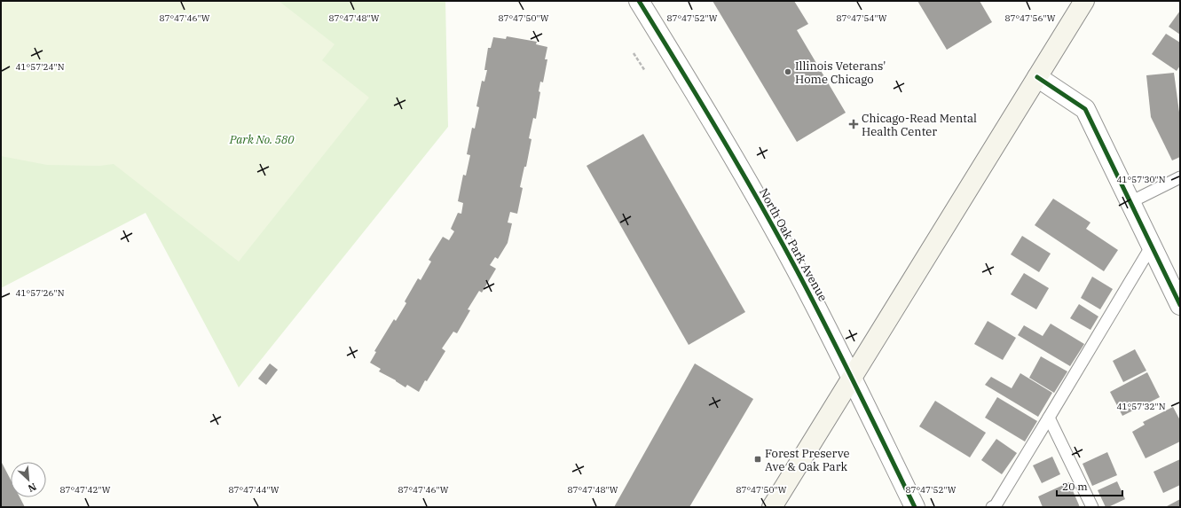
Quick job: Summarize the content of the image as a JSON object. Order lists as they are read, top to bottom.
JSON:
{
  "streets": {
    "street": ["North Oak Park Avenue"]
  },
  "parks": ["Park No. 580"],
  "places": {
    "other": ["Illinois Veterans' Home Chicago"],
    "health": ["Chicago-Read Mental Health Center"],
    "transit": ["Forest Preserve Ave & Oak Park"]
  },
  "scale_bar": "20 m",
  "north": "bottom right",
  "coordinates": [
    "87°47'46\"W",
    "87°47'48\"W",
    "87°47'50\"W",
    "87°47'52\"W",
    "87°47'54\"W",
    "87°47'56\"W",
    "41°57'24\"N",
    "41°57'30\"N",
    "41°57'26\"N",
    "41°57'32\"N",
    "87°47'42\"W",
    "87°47'44\"W"
  ]
}
